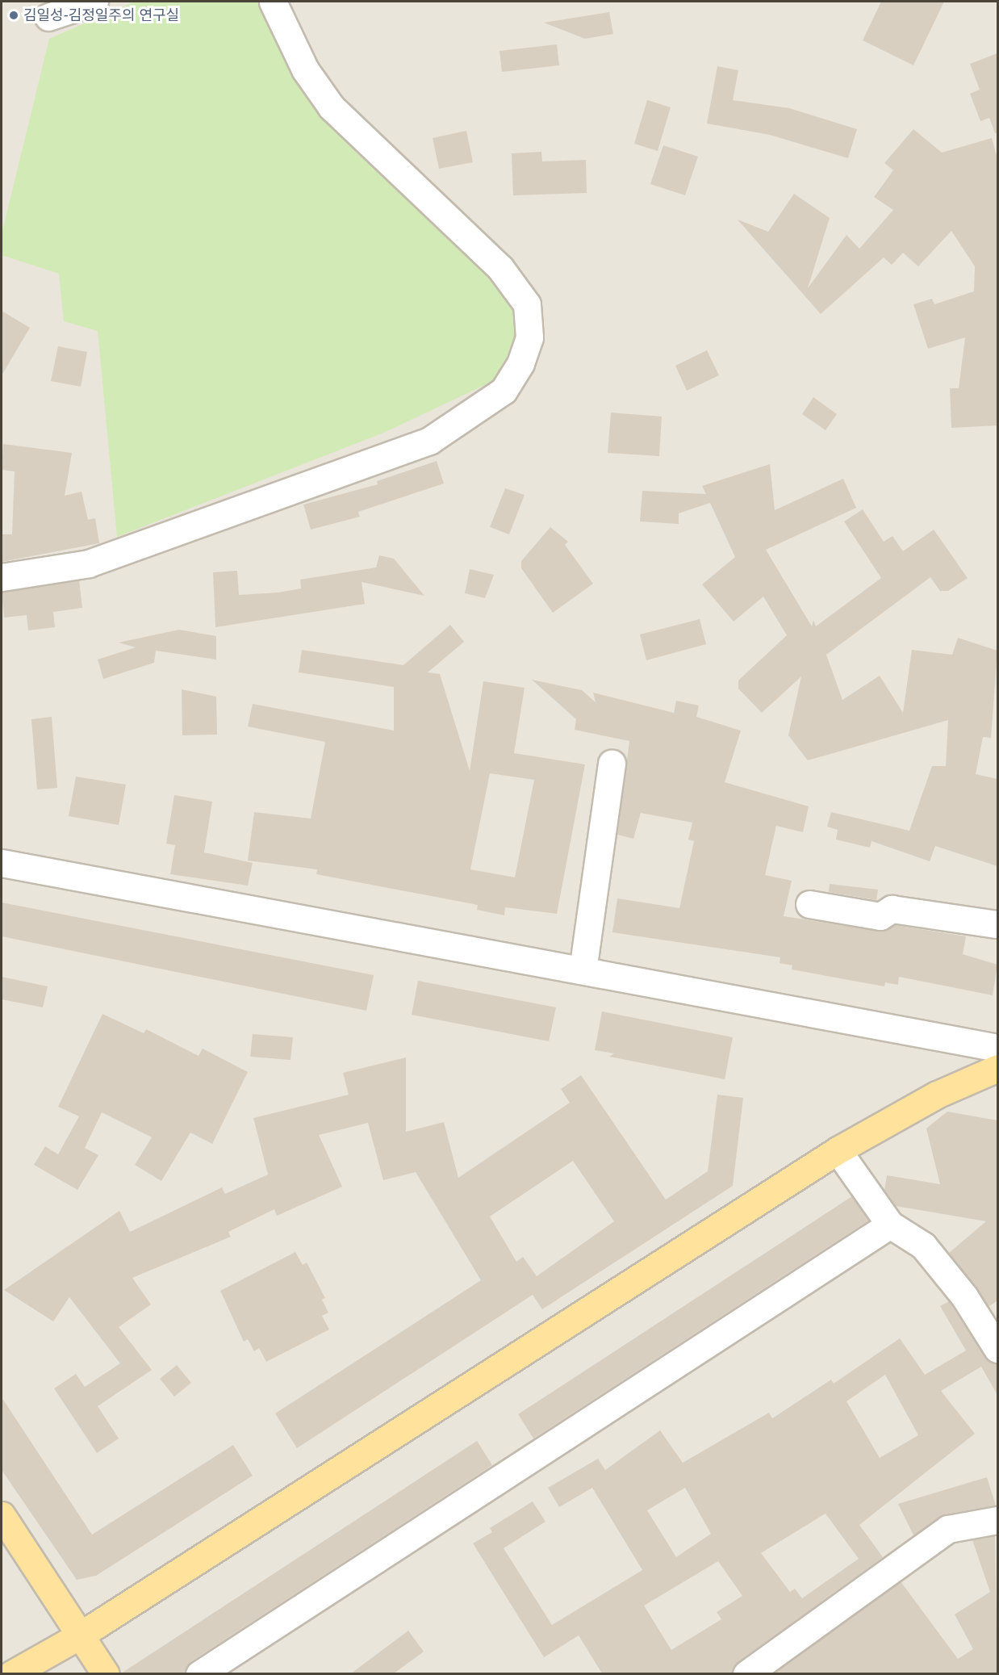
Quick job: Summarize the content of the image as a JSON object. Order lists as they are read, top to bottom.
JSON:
{
  "places": ["김일성-김정일주의 연구실"]
}
